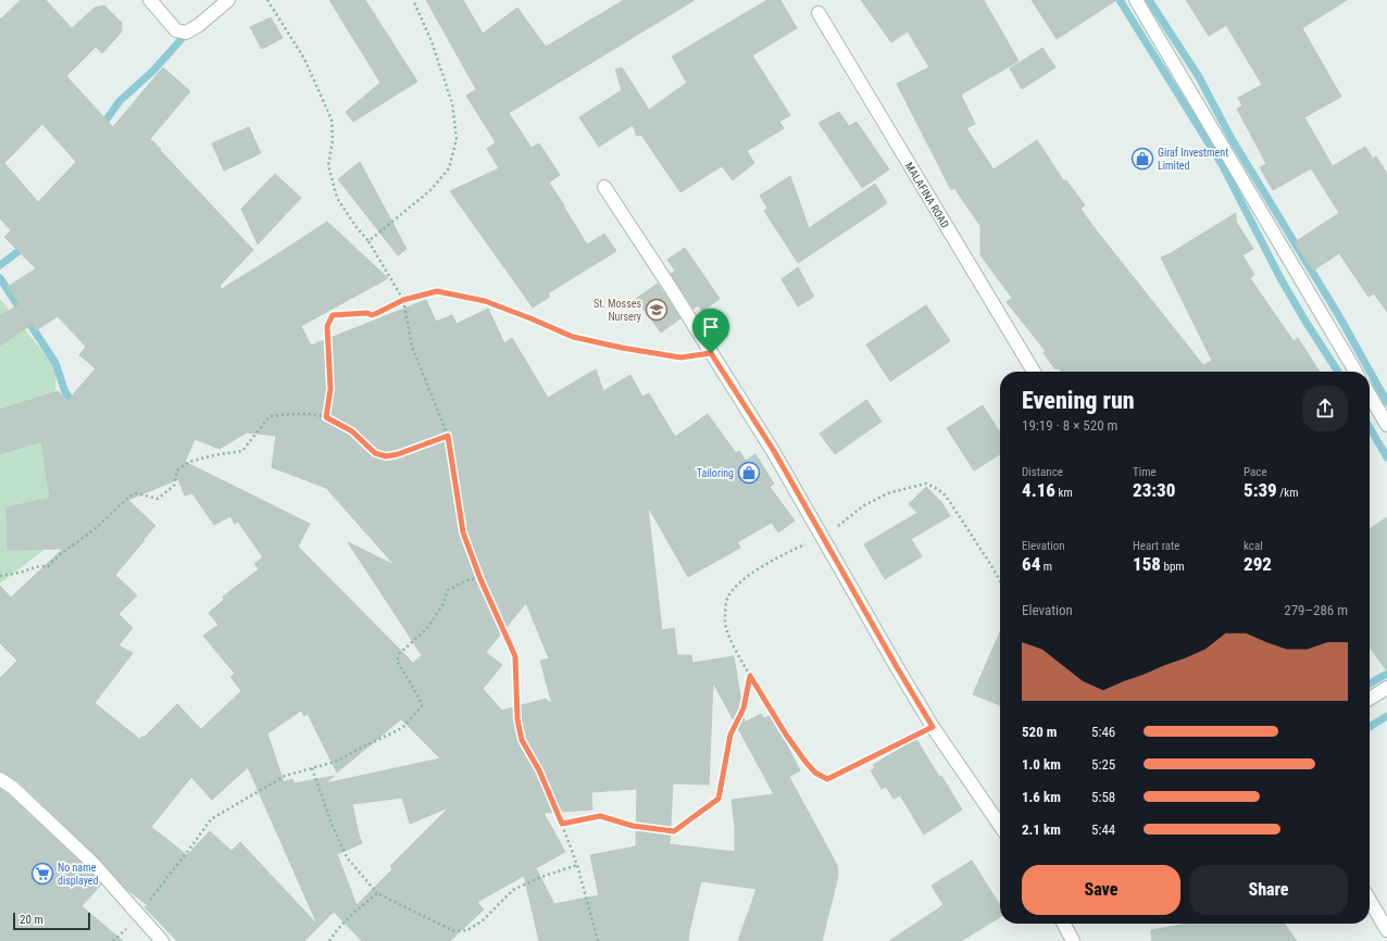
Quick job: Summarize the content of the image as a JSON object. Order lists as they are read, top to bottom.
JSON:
{
  "streets": {
    "street": ["MALAFINA ROAD"]
  },
  "places": {
    "shop": ["Giraf Investment Limited", "Tailoring"],
    "school or university": ["St. Mosses Nursery"],
    "supermarket": ["No name displayed"]
  },
  "scale_bar": "20 m",
  "page": {
    "heading": ["Evening run", "19:19 · 8 × 520 m"],
    "stats": [
      ["Distance", "4.16 km"],
      ["Time", "23:30"],
      ["Pace", "5:39 /km"],
      ["Elevation", "64 m"],
      ["Heart rate", "158 bpm"],
      ["kcal", "292"]
    ],
    "chart": ["Elevation", "279–286 m"],
    "list": [
      {
        "name": "520 m",
        "note": "5:46"
      },
      {
        "name": "1.0 km",
        "note": "5:25"
      },
      {
        "name": "1.6 km",
        "note": "5:58"
      },
      {
        "name": "2.1 km",
        "note": "5:44"
      }
    ],
    "buttons": ["Save", "Share"],
    "scale": "20 m"
  }
}
